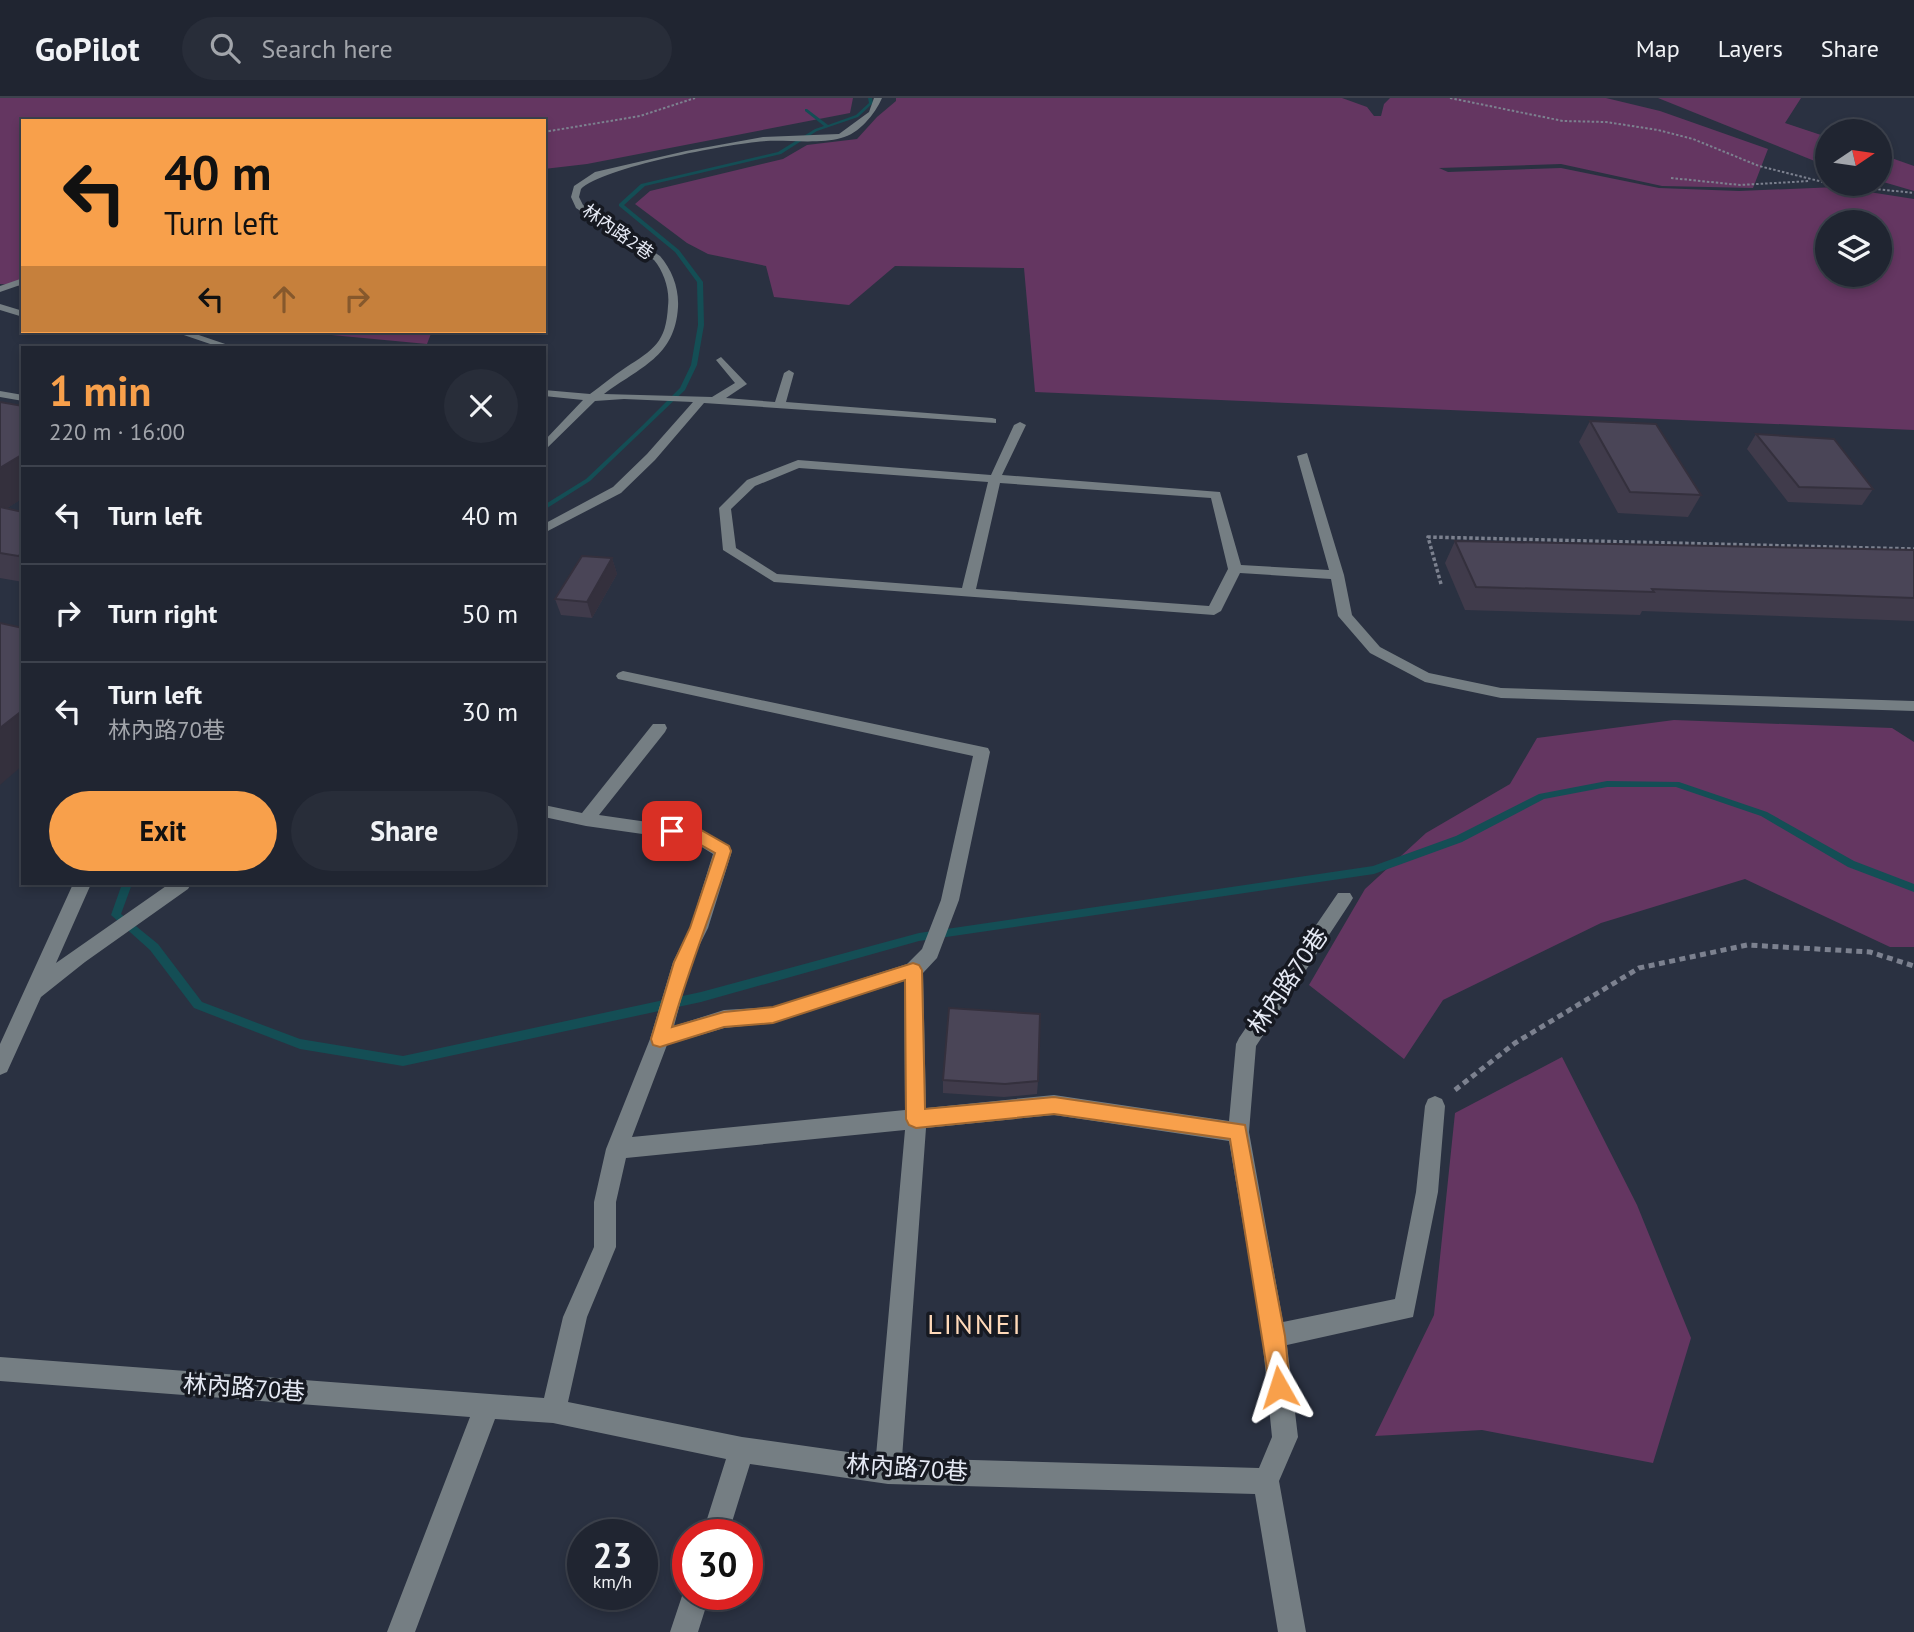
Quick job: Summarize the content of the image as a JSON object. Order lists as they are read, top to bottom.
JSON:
{
  "streets": {
    "street": ["林內路2巷", "林內路70巷"]
  },
  "districts": ["LINNEI"],
  "north": "right",
  "page": {
    "header": "GoPilot",
    "search": "Search here",
    "nav": ["Map", "Layers", "Share"],
    "turn": ["40 m", "Turn left"],
    "heading": ["1 min", "220 m · 16:00"],
    "list": [
      {
        "name": "Turn left",
        "value": "40 m"
      },
      {
        "name": "Turn right",
        "value": "50 m"
      },
      {
        "name": "Turn left",
        "note": "林內路70巷",
        "value": "30 m"
      }
    ],
    "buttons": ["Exit", "Share"],
    "speed": "23 km/h",
    "limit": "30"
  }
}
